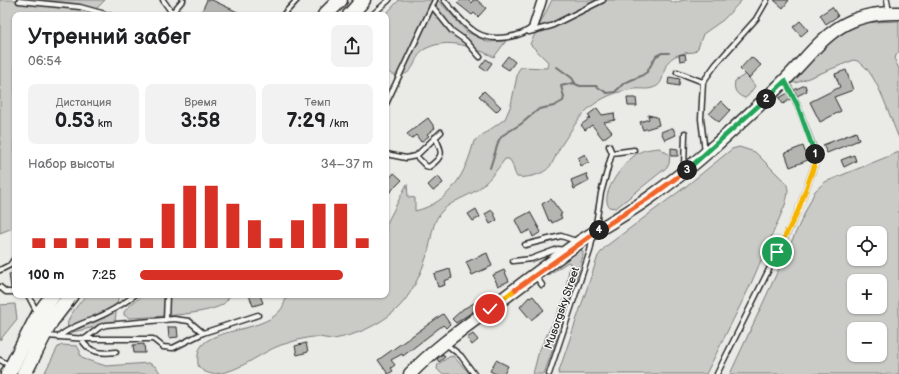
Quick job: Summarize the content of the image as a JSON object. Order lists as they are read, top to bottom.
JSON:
{
  "streets": {
    "lane": ["Musorgsky Street"]
  },
  "page": {
    "heading": ["Утренний забег", "06:54"],
    "stats": [
      ["Дистанция", "0.53 km"],
      ["Время", "3:58"],
      ["Темп", "7:29 /km"]
    ],
    "pins": [
      "2",
      "1",
      "3",
      "4"
    ],
    "chart": ["Набор высоты", "34–37 m"],
    "map_buttons": ["+", "−"],
    "list": [
      {
        "name": "100 m",
        "note": "7:25"
      }
    ]
  }
}
